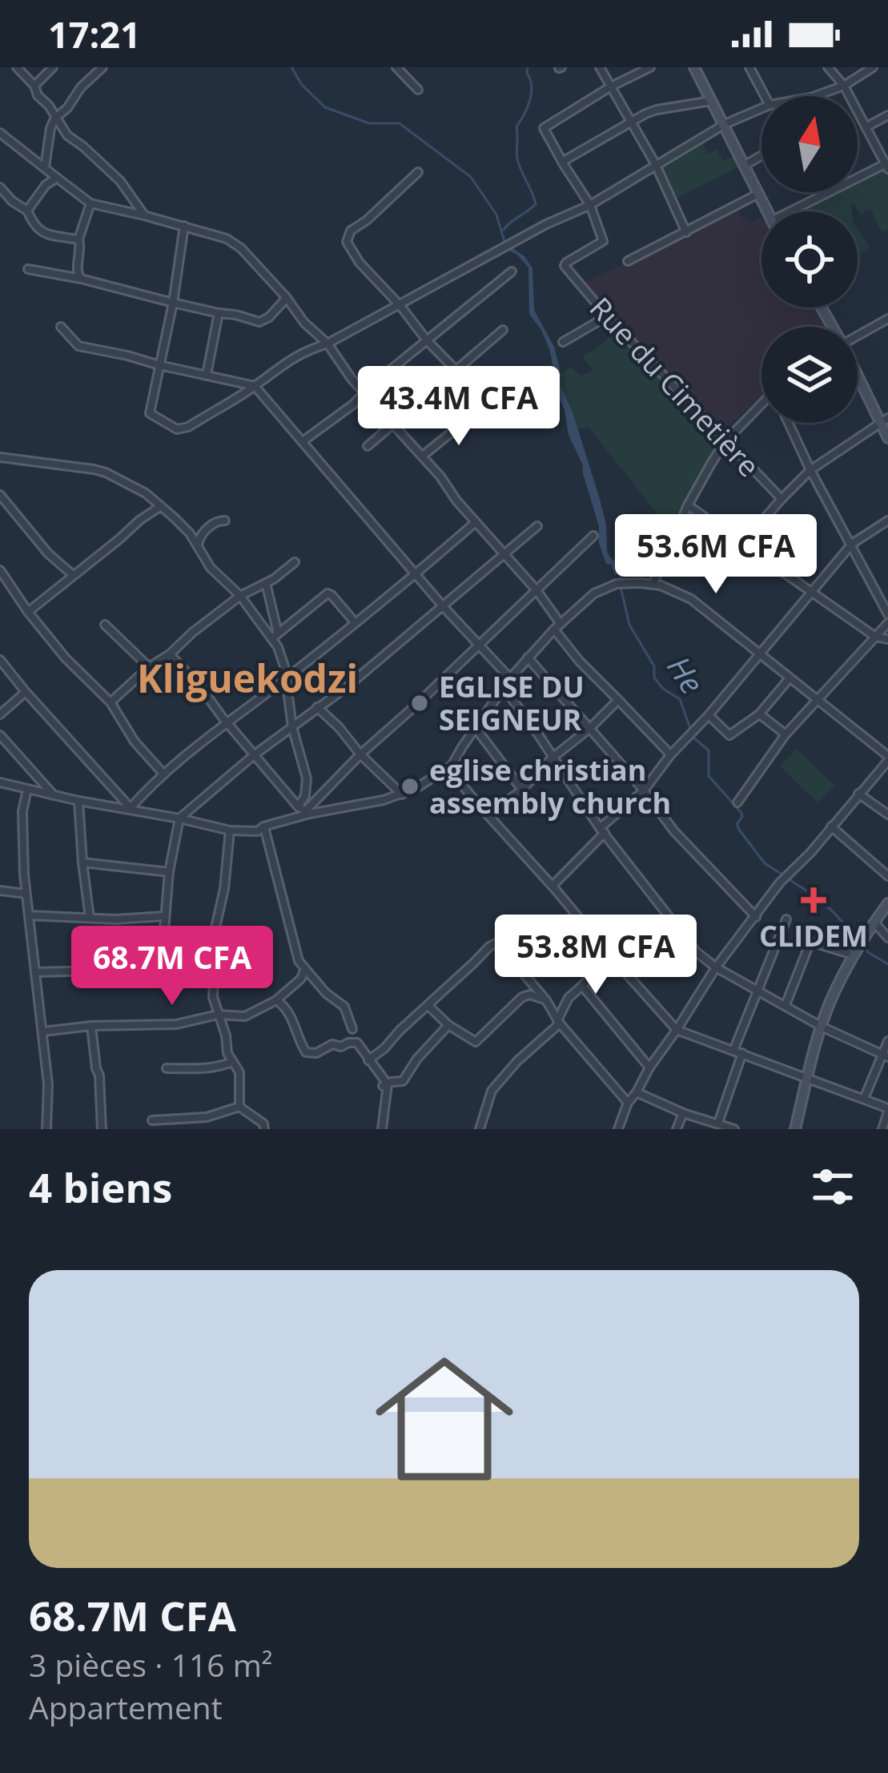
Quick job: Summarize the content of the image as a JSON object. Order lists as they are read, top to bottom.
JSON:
{
  "streets": {
    "street": ["Rue du Cimetière"]
  },
  "districts": ["Kliguekodzi"],
  "water": ["He"],
  "places": {
    "other": ["EGLISE DU SEIGNEUR", "eglise christian assembly church"],
    "health": ["CLIDEM"]
  },
  "north": "top",
  "page": {
    "status": "17:21",
    "price": [
      "43.4M CFA",
      "53.6M CFA",
      "53.8M CFA",
      "68.7M CFA"
    ],
    "heading": "4 biens",
    "list": [
      {
        "name": "68.7M CFA",
        "note": "3 pièces · 116 m² · Appartement"
      }
    ]
  }
}
